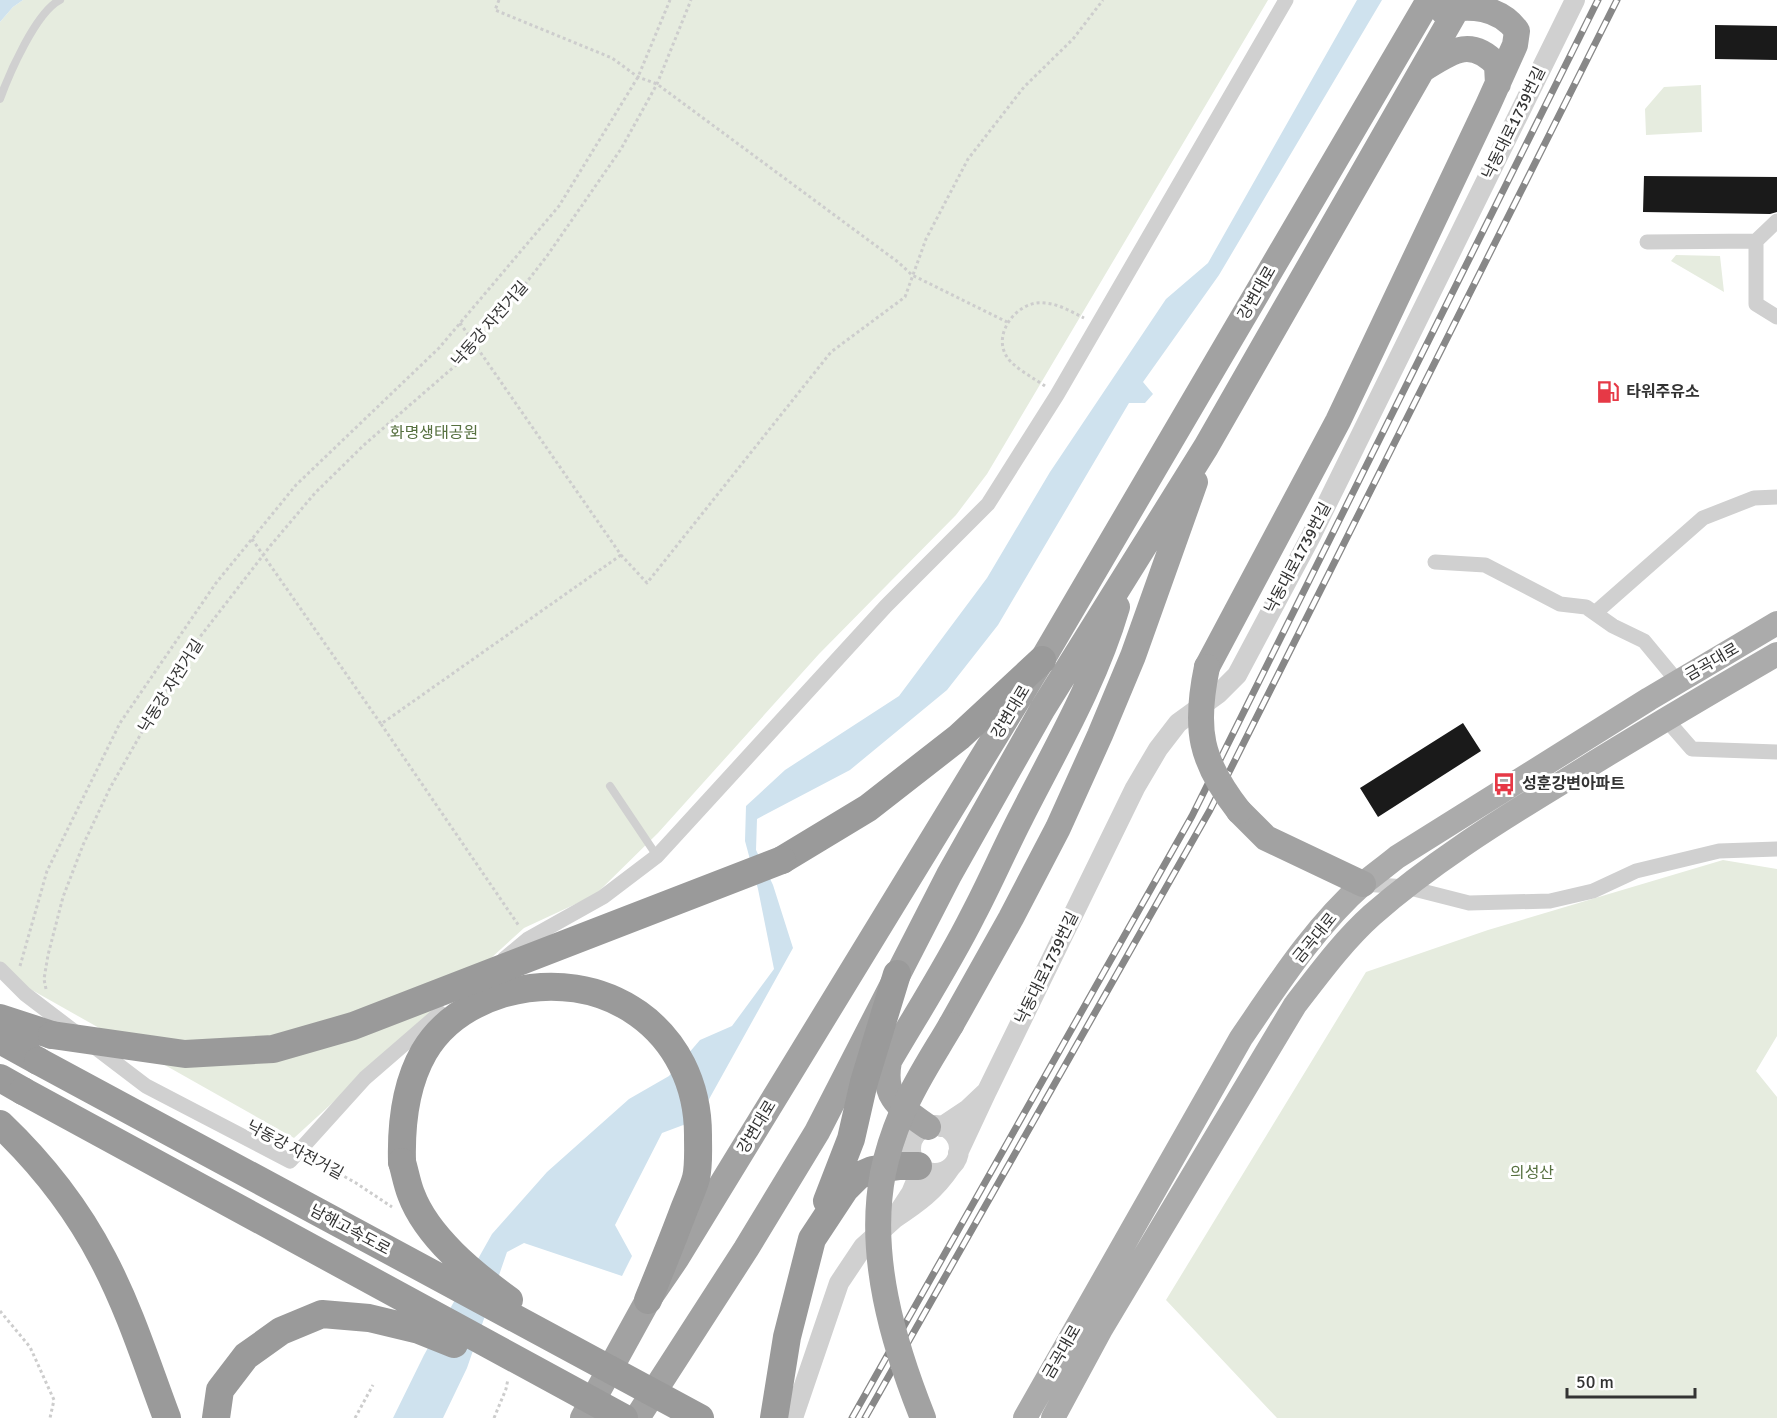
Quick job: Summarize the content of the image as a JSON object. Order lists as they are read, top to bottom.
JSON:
{
  "streets": {
    "highway": ["강변대로", "남해고속도로"],
    "main road": ["금곡대로"],
    "street": ["낙동대로1739번길"],
    "path": ["낙동강 자전거길"]
  },
  "parks": ["화명생태공원", "의성산"],
  "places": {
    "fuel station": ["타워주유소"],
    "bus stop": ["성훈강변아파트"]
  },
  "scale_bar": "50 m"
}
